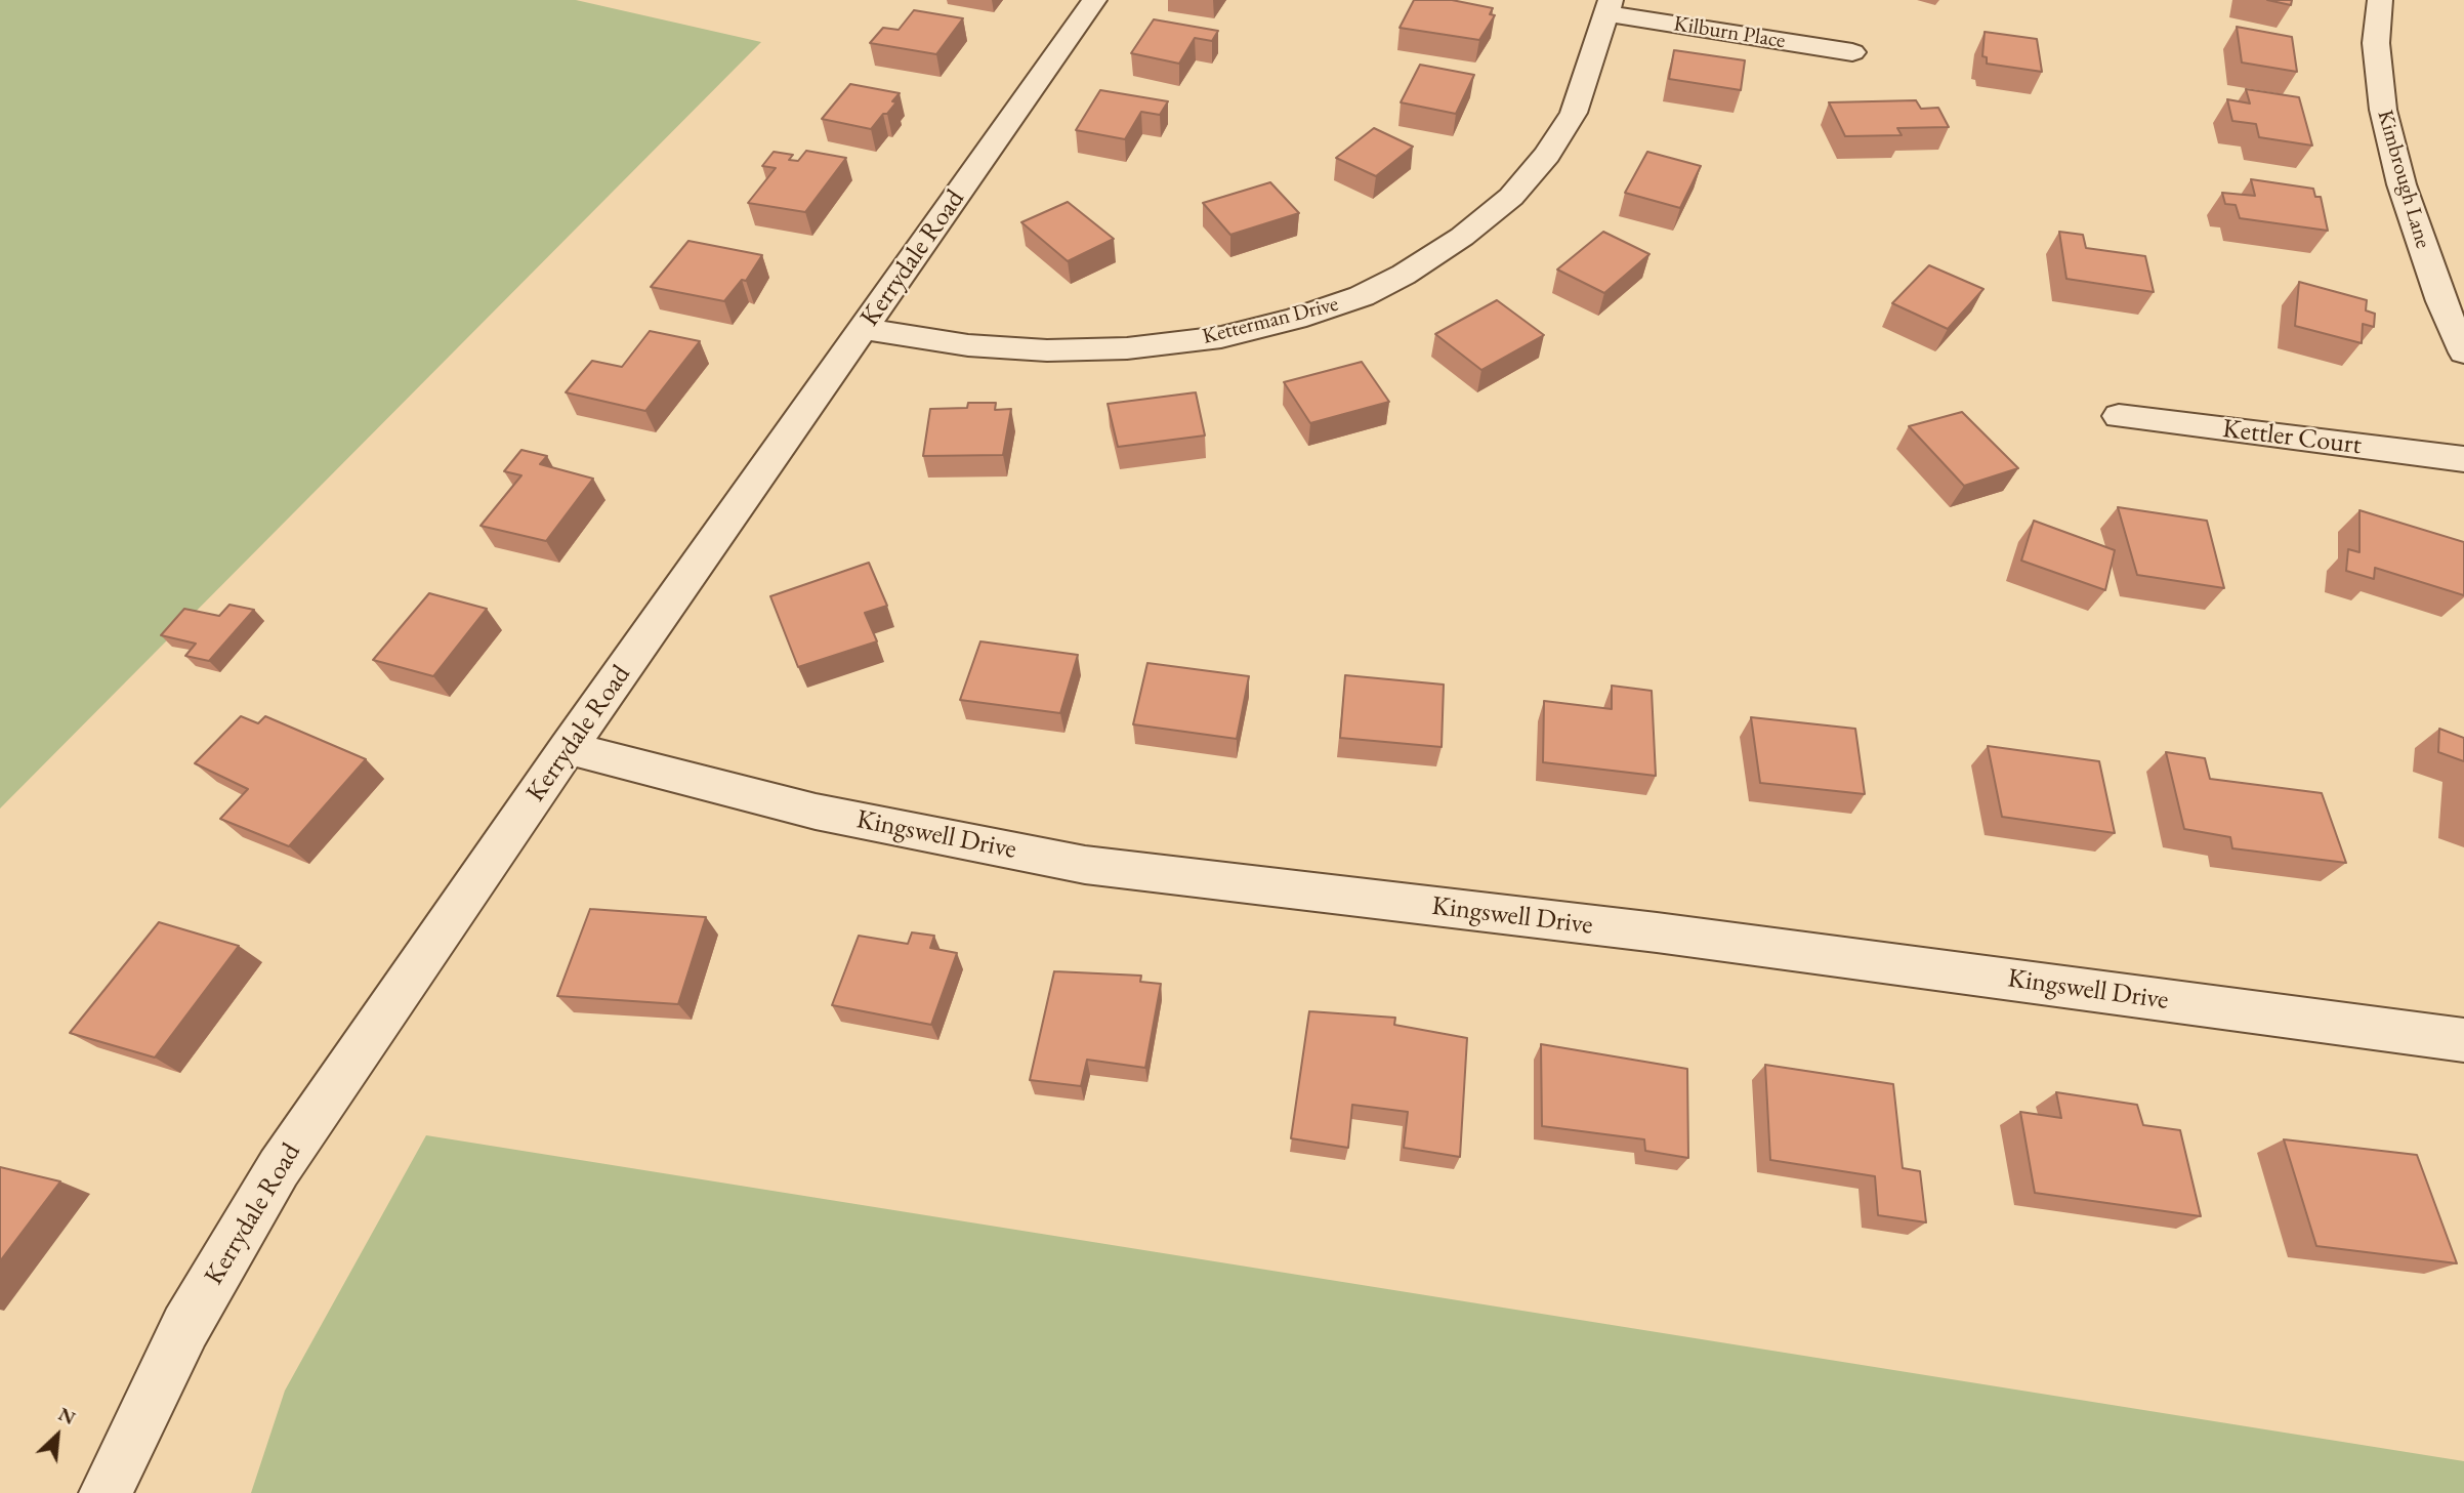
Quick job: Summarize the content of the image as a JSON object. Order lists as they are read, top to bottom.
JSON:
{
  "streets": {
    "street": [
      "Kilburn Place",
      "Kimbrough Lane",
      "Kerrydale Road",
      "Ketterman Drive",
      "Kettler Court",
      "Kingswell Drive"
    ]
  },
  "crossings": [
    ["Kilburn Place", "Ketterman Drive"],
    ["Kerrydale Road", "Ketterman Drive"],
    ["Kerrydale Road", "Kingswell Drive"]
  ],
  "north": "top right"
}
